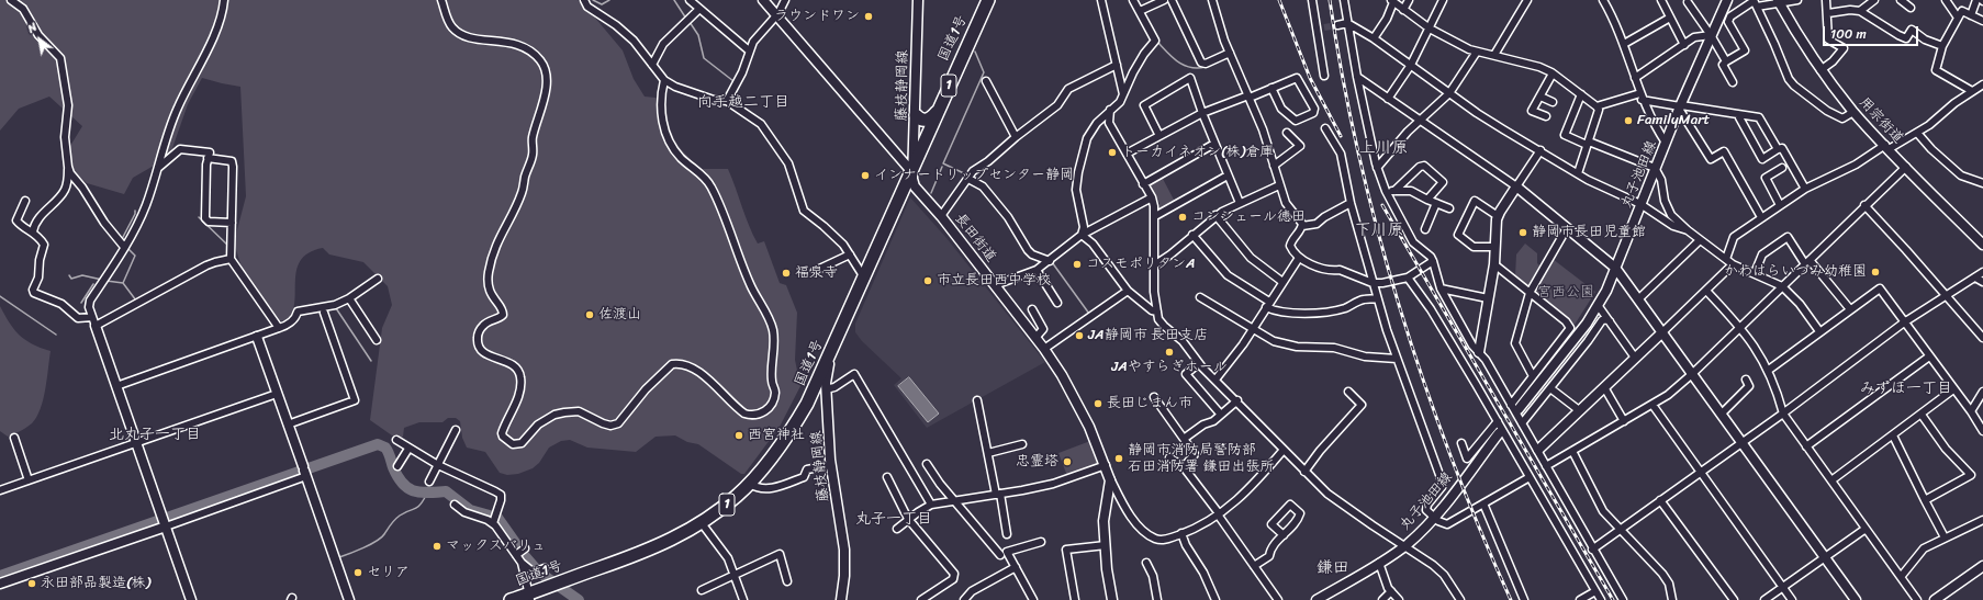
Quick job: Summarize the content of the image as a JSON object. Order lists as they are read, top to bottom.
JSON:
{
  "streets": {
    "highway": ["国道1号", "1"],
    "street": [
      "藤枝静岡線",
      "用宗街道",
      "丸子池田線",
      "長田街道"
    ]
  },
  "crossings": [
    ["国道1号", "藤枝静岡線"],
    ["国道1号", "長田街道"],
    ["藤枝静岡線", "長田街道"]
  ],
  "districts": [
    "向手越二丁目",
    "上川原",
    "下川原",
    "みずほ一丁目",
    "北丸子一丁目",
    "丸子一丁目",
    "鎌田"
  ],
  "parks": ["宮西公園"],
  "places": [
    "ラウンドワン",
    "FamilyMart",
    "トーカイネオン(株)倉庫",
    "インナートリップセンター静岡",
    "コンシェール徳田",
    "静岡市長田児童館",
    "コスモポリタンA",
    "かわはらいづみ幼稚園",
    "福泉寺",
    "市立長田西中学校",
    "佐渡山",
    "JA静岡市 長田支店",
    "JAやすらぎホール",
    "長田じまん市",
    "西宮神社",
    "静岡市消防局警防部 石田消防署 鎌田出張所",
    "忠霊塔",
    "マックスバリュ",
    "セリア",
    "永田部品製造(株)"
  ],
  "scale_bar": "100 m",
  "north": "top left"
}
